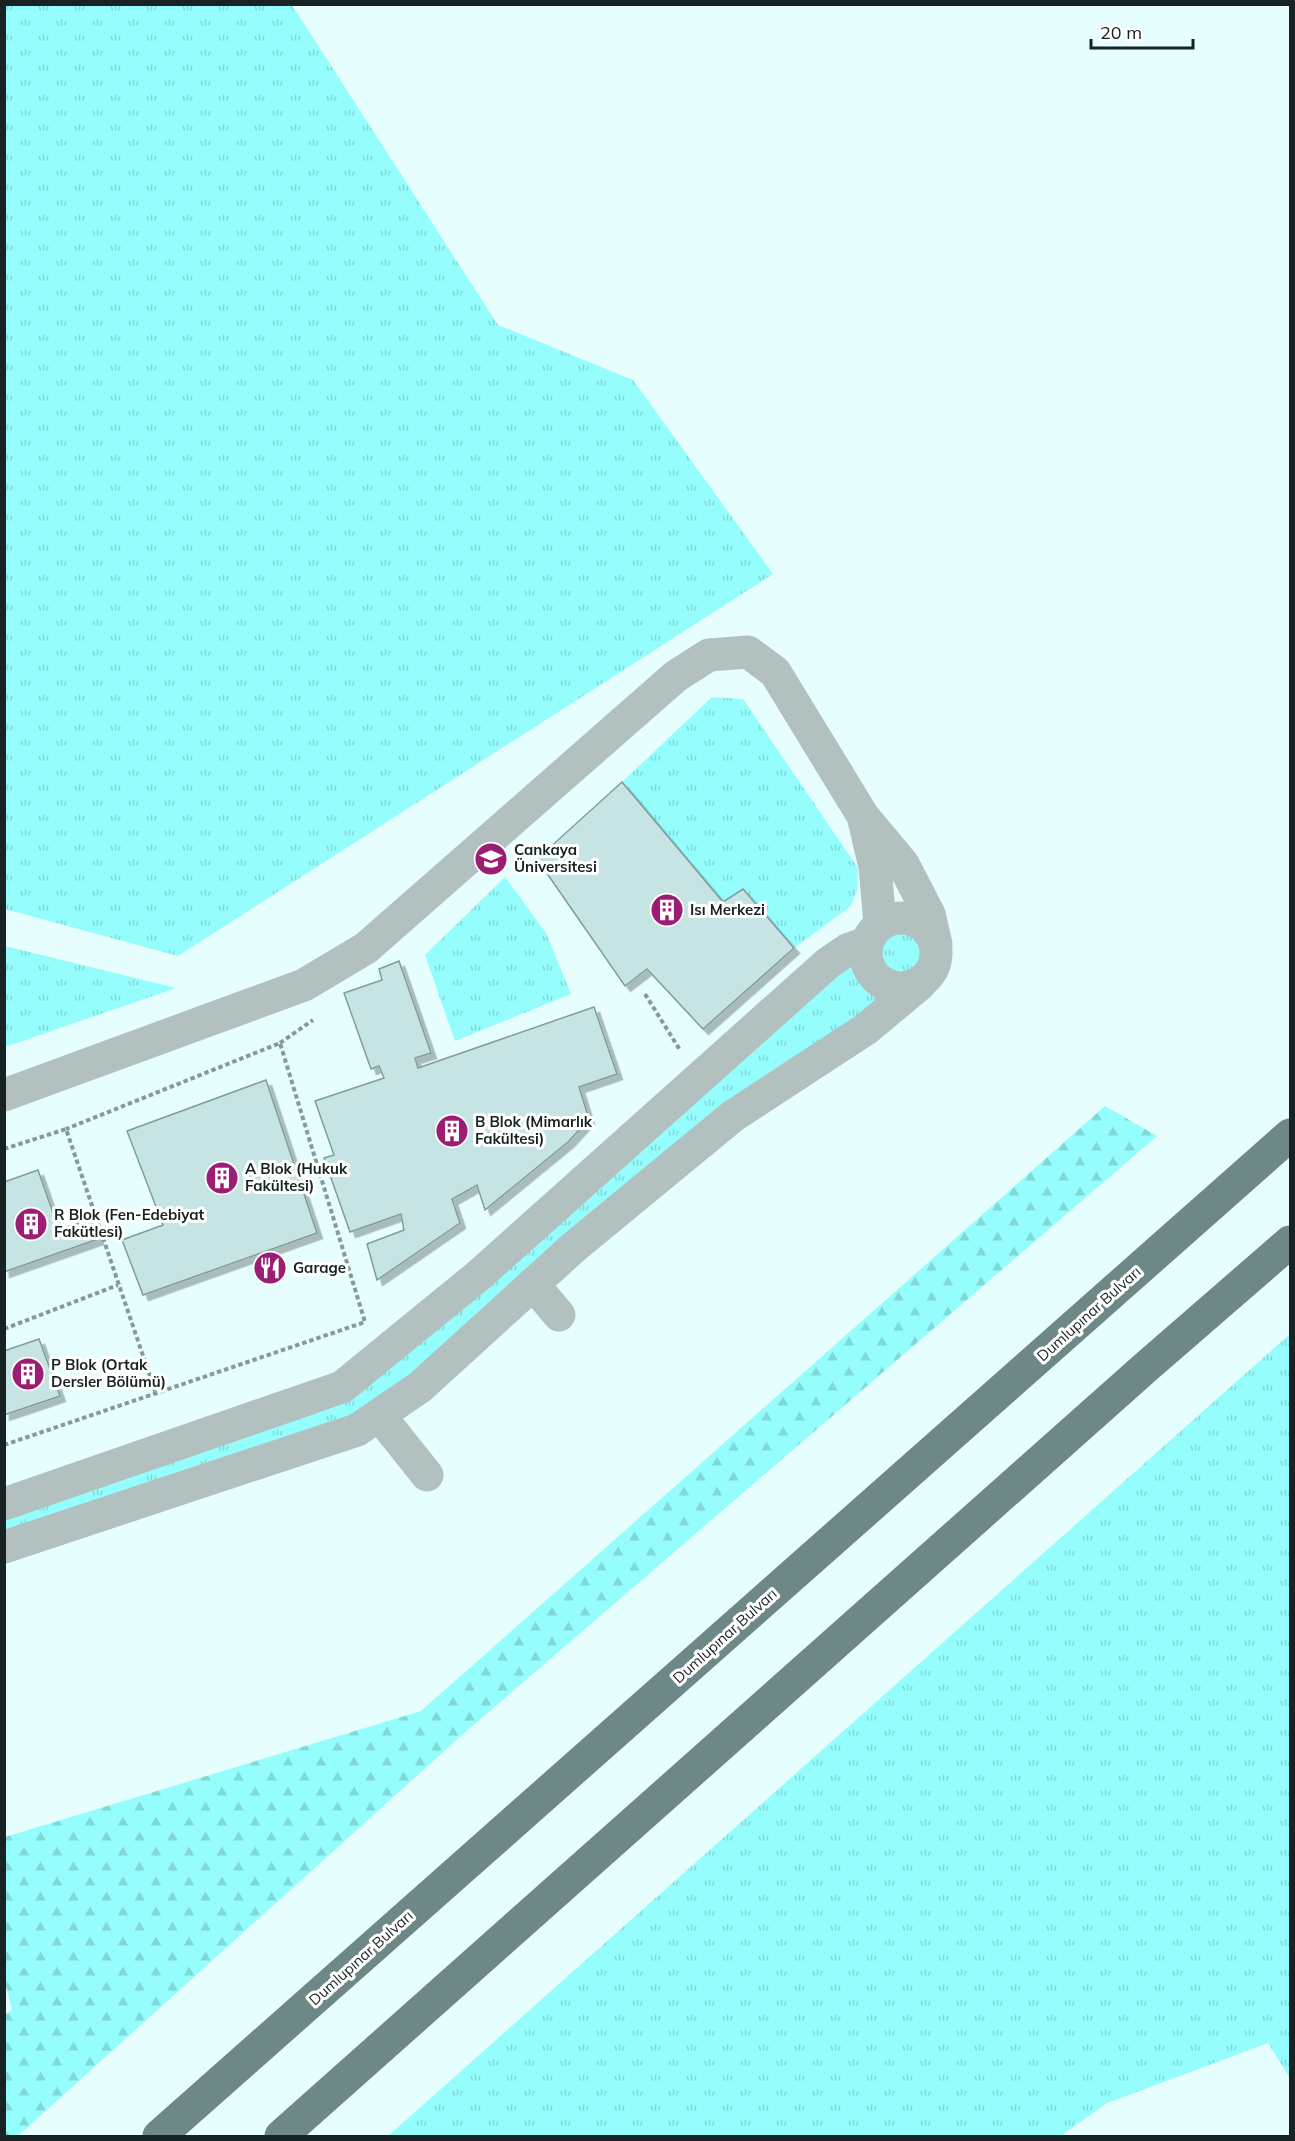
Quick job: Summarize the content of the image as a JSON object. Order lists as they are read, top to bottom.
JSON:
{
  "streets": {
    "highway": ["Dumlupınar Bulvarı"]
  },
  "places": {
    "school or university": ["Çankaya Üniversitesi"],
    "building": [
      "Isı Merkezi",
      "B Blok (Mimarlık Fakültesi)",
      "A Blok (Hukuk Fakültesi)",
      "R Blok (Fen-Edebiyat Fakütlesi)",
      "P Blok (Ortak Dersler Bölümü)"
    ],
    "restaurant": ["Garage"]
  },
  "scale_bar": "20 m"
}
